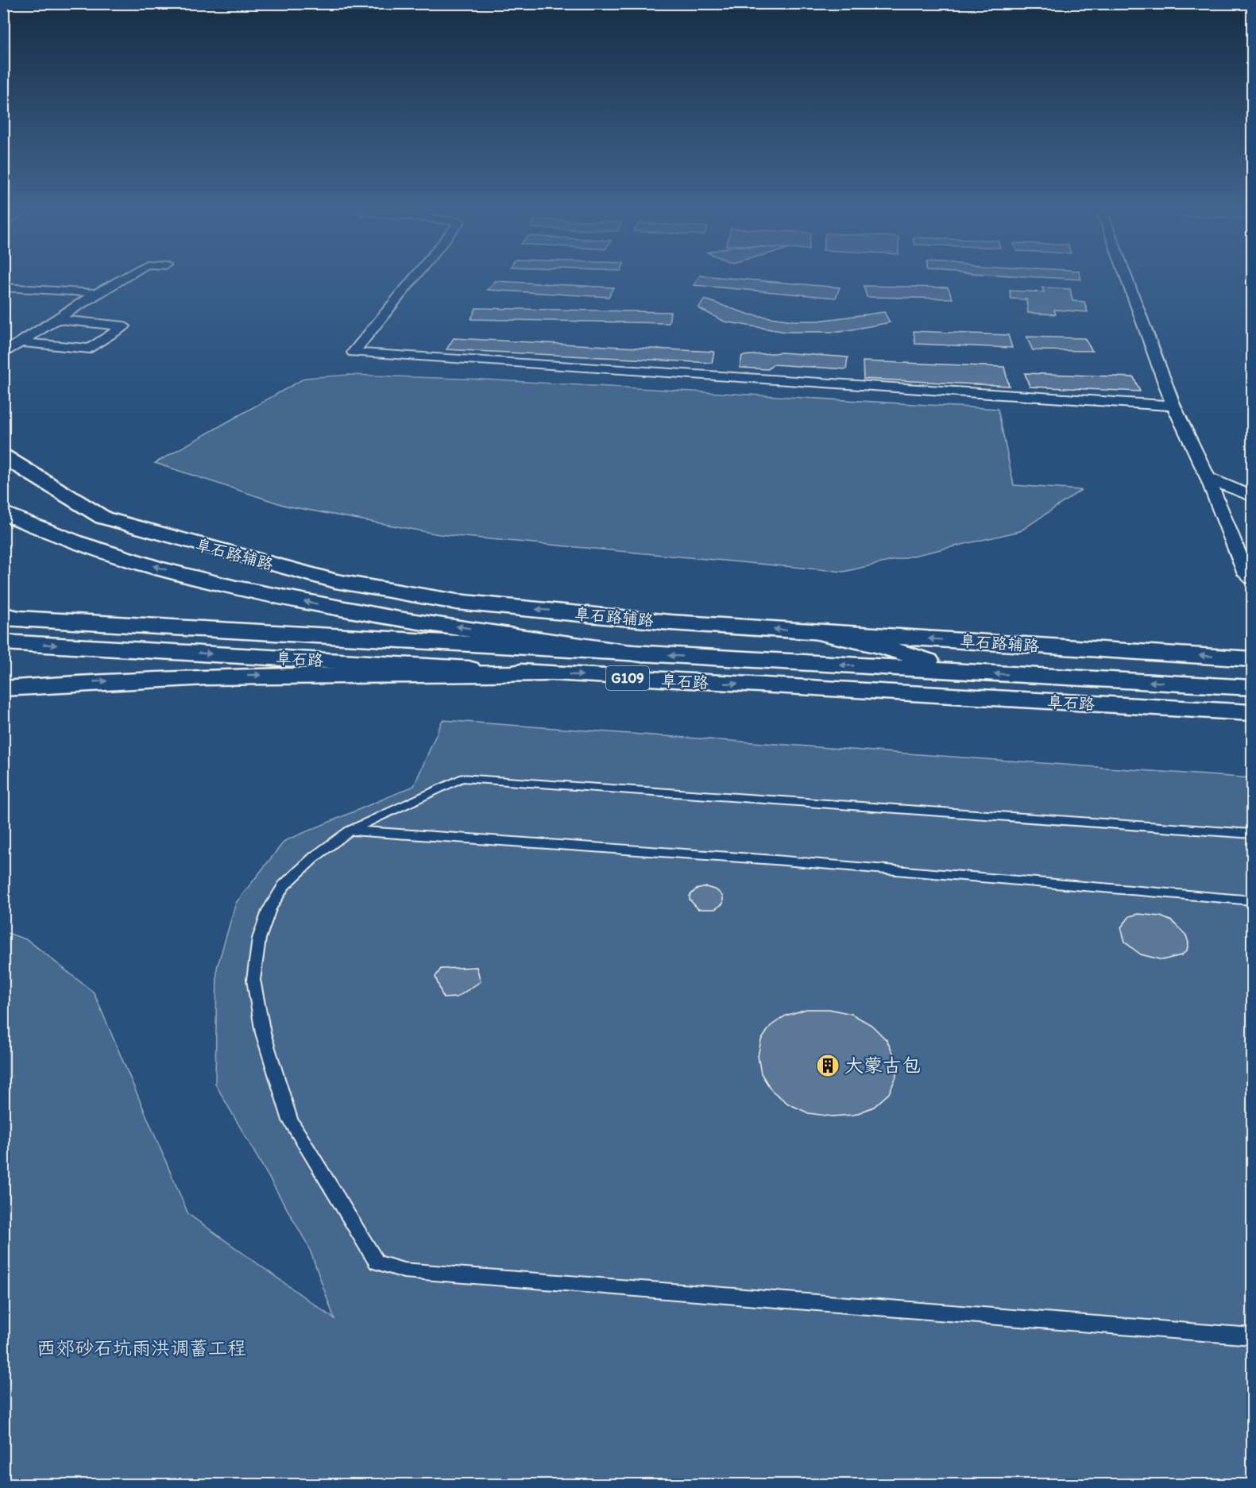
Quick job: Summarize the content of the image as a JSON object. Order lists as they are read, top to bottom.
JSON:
{
  "streets": {
    "main road": ["阜石路辅路", "阜石路", "G109"]
  },
  "parks": ["西郊砂石坑雨洪调蓄工程"],
  "places": {
    "building": ["大蒙古包"]
  }
}
